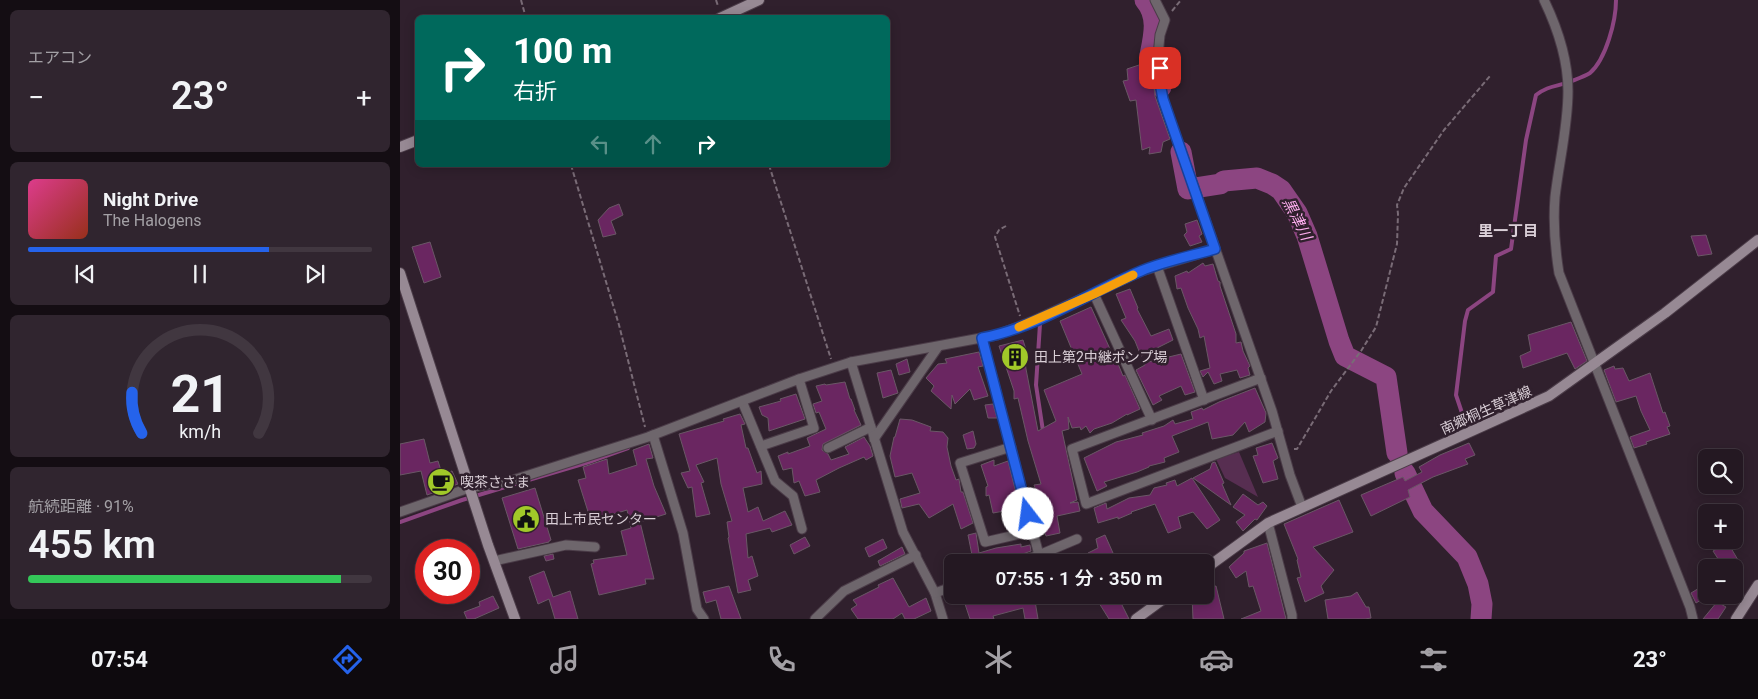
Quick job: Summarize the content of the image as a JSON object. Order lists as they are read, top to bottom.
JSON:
{
  "streets": {
    "main road": ["南郷桐生草津線"]
  },
  "districts": ["里一丁目"],
  "water": ["黒津川"],
  "places": {
    "building": ["田上第2中継ポンプ場"],
    "cafe": ["喫茶ささま"],
    "public building": ["田上市民センター"]
  },
  "page": {
    "tile": [
      "エアコン",
      ["航続距離 · 91%", "455 km"]
    ],
    "turn": ["100 m", "右折"],
    "heat": ["−", "23°", "+"],
    "song": ["Night Drive", "The Halogens"],
    "map_buttons": ["+", "−"],
    "limit": "30",
    "trip": "07:55 · 1 分 · 350 m",
    "tabs": ["07:54", "23°"],
    "gauge": ["21", "km/h"]
  }
}
